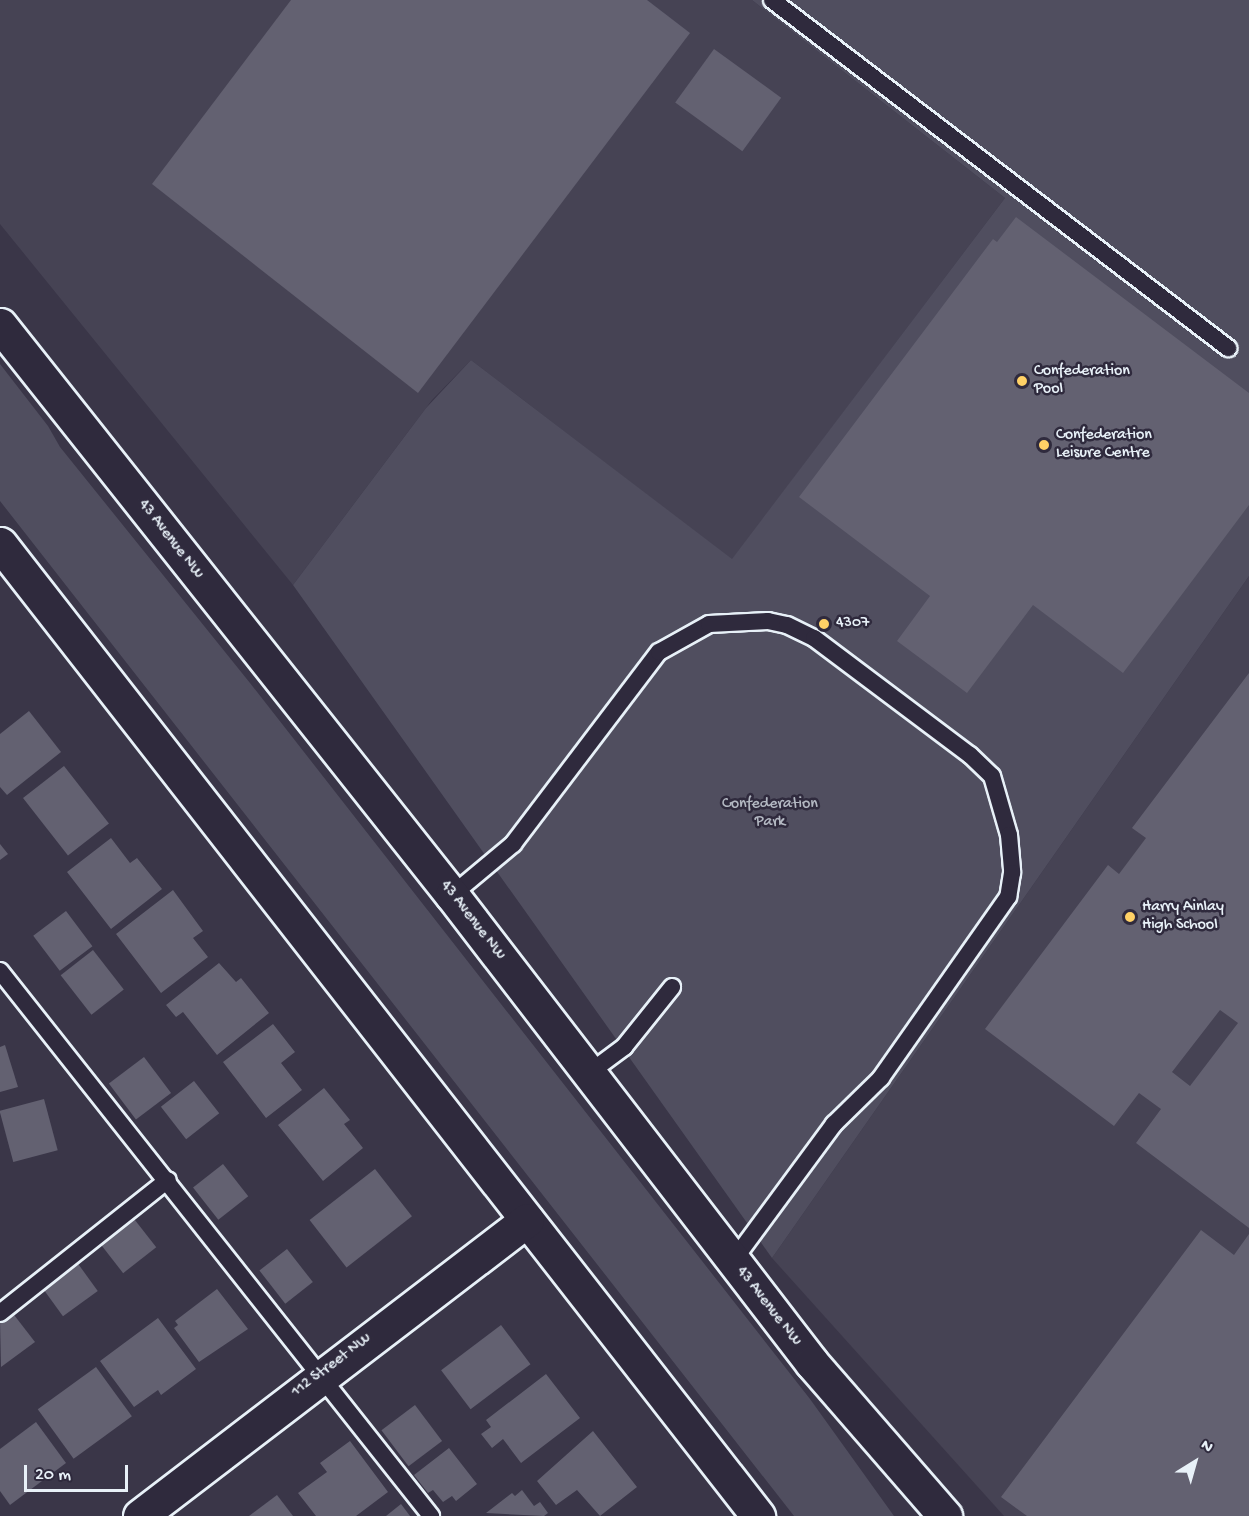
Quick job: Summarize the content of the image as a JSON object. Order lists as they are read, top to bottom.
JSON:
{
  "streets": {
    "street": ["43 Avenue NW", "112 Street NW"]
  },
  "parks": ["Confederation Park"],
  "places": [
    "Confederation Pool",
    "Confederation Leisure Centre",
    "4307",
    "Harry Ainlay High School"
  ],
  "scale_bar": "20 m",
  "north": "top right"
}
